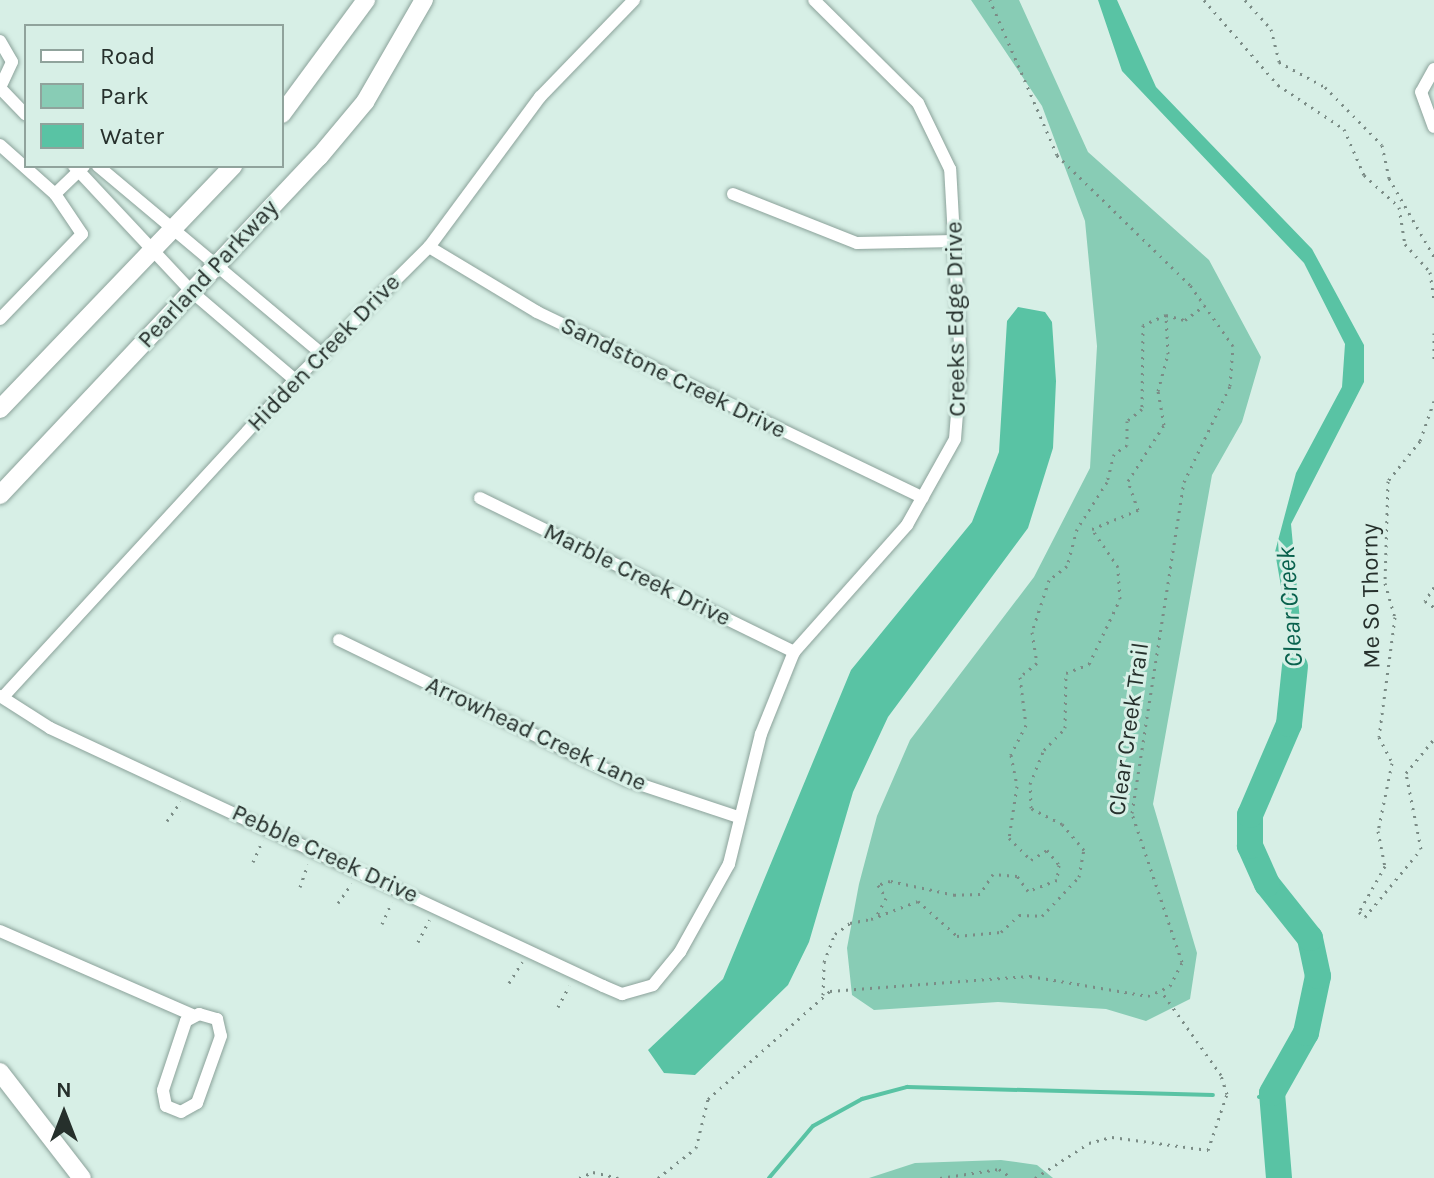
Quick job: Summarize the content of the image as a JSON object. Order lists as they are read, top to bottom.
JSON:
{
  "streets": {
    "main road": ["Pearland Parkway"],
    "street": [
      "Creeks Edge Drive",
      "Hidden Creek Drive",
      "Sandstone Creek Drive",
      "Marble Creek Drive",
      "Arrowhead Creek Lane",
      "Pebble Creek Drive"
    ],
    "path": ["Me So Thorny", "Clear Creek Trail"]
  },
  "crossings": [
    ["Creeks Edge Drive", "Sandstone Creek Drive"],
    ["Creeks Edge Drive", "Marble Creek Drive"],
    ["Creeks Edge Drive", "Arrowhead Creek Lane"],
    ["Creeks Edge Drive", "Pebble Creek Drive"],
    ["Hidden Creek Drive", "Sandstone Creek Drive"],
    ["Hidden Creek Drive", "Pebble Creek Drive"]
  ],
  "water": ["Clear Creek"],
  "legend": ["Road", "Park", "Water"],
  "north": "top"
}
